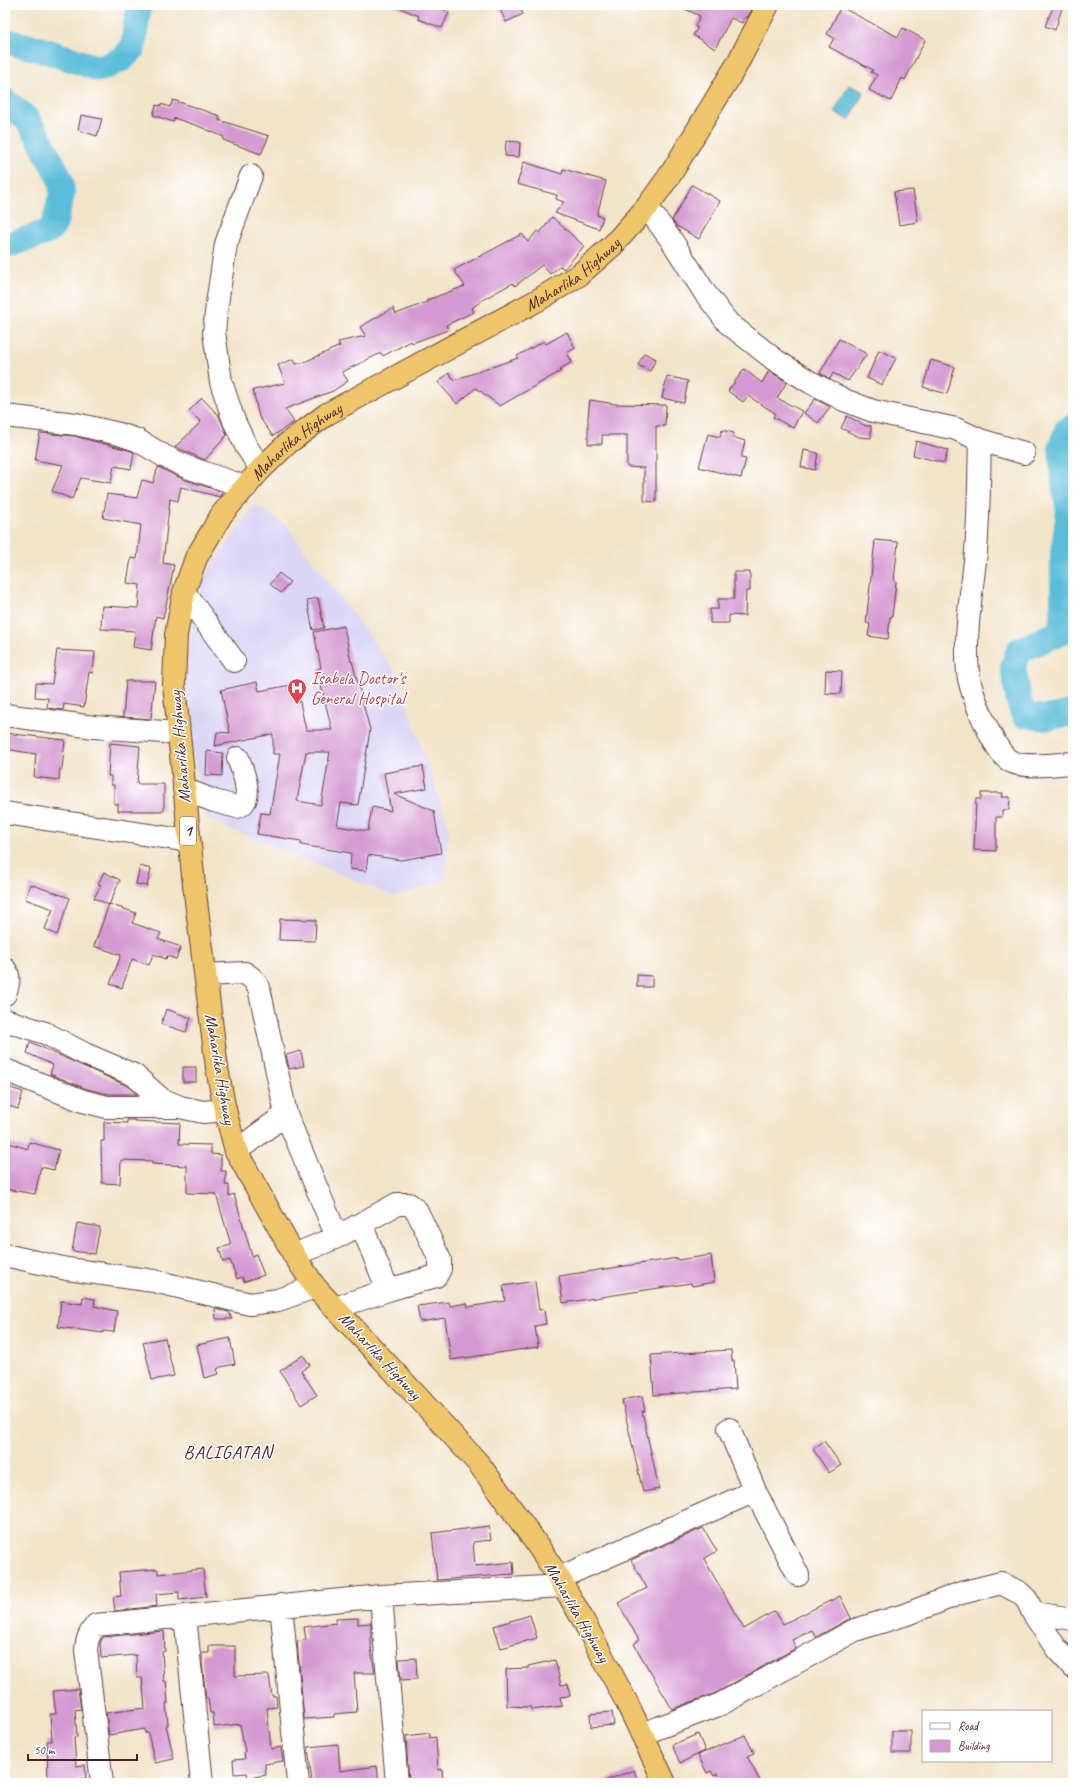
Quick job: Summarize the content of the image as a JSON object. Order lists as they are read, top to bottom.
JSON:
{
  "streets": {
    "highway": ["Maharlika Highway", "1"]
  },
  "districts": ["BALIGATAN"],
  "places": {
    "hospital": ["Isabela Doctor's General Hospital"]
  },
  "legend": ["Road", "Building"],
  "scale_bar": "50 m"
}
